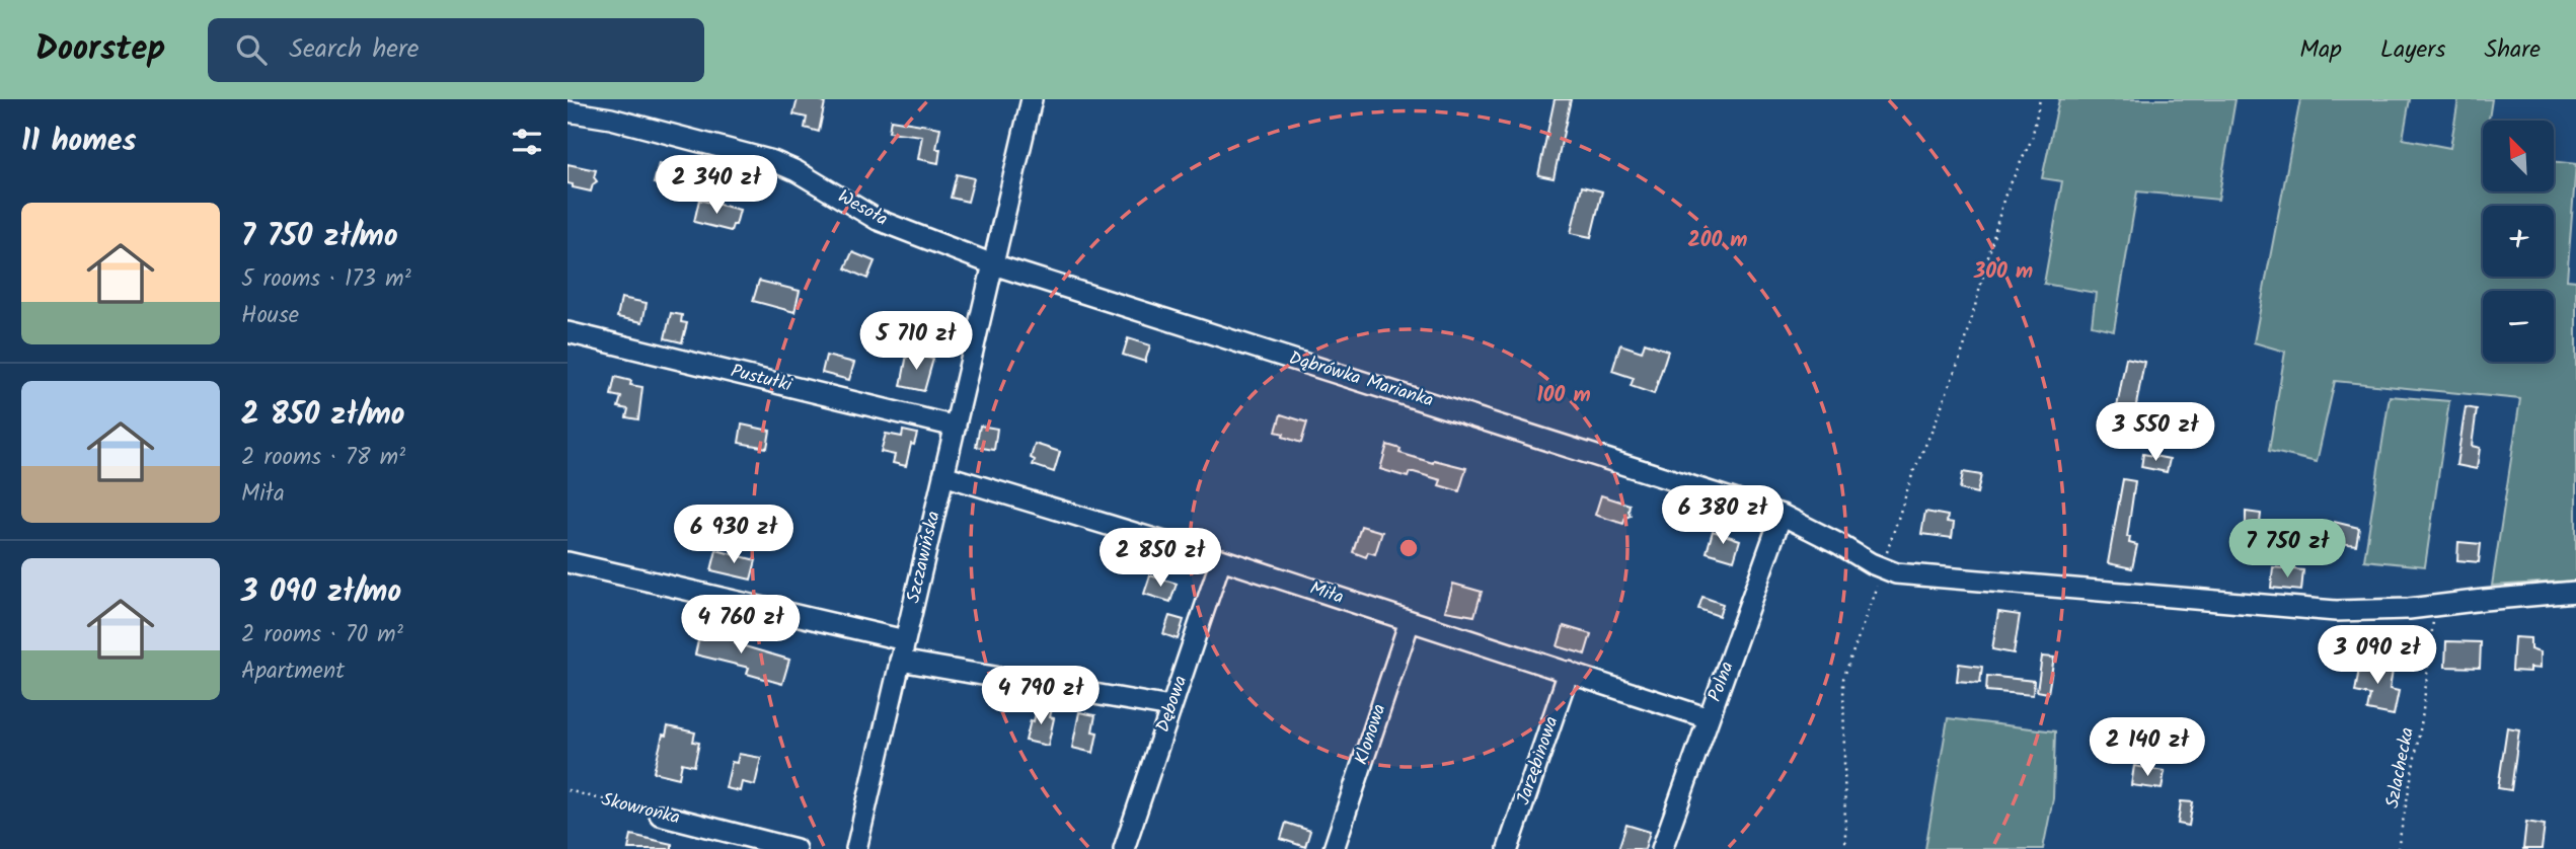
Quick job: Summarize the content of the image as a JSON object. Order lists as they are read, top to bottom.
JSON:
{
  "streets": {
    "street": [
      "Wesoła",
      "Pustułki",
      "Dąbrówka Marianka",
      "Szczawińska",
      "Miła",
      "Polna",
      "Dębowa",
      "Klonowa",
      "Jarzębinowa",
      "Skowronka"
    ],
    "path": ["Szlachecka"]
  },
  "crossings": [
    ["Wesoła", "Dąbrówka Marianka"],
    ["Wesoła", "Szczawińska"],
    ["Pustułki", "Szczawińska"],
    ["Dąbrówka Marianka", "Szczawińska"],
    ["Dąbrówka Marianka", "Polna"],
    ["Dąbrówka Marianka", "Szlachecka"],
    ["Szczawińska", "Miła"],
    ["Miła", "Polna"],
    ["Miła", "Dębowa"],
    ["Miła", "Klonowa"],
    ["Miła", "Jarzębinowa"]
  ],
  "north": "top left",
  "page": {
    "header": "Doorstep",
    "search": "Search here",
    "nav": ["Map", "Layers", "Share"],
    "heading": "11 homes",
    "map_buttons": ["+", "−"],
    "price": [
      "2 340 zł",
      "5 710 zł",
      "3 550 zł",
      "6 380 zł",
      "6 930 zł",
      "7 750 zł",
      "2 850 zł",
      "4 760 zł",
      "3 090 zł",
      "4 790 zł",
      "2 140 zł"
    ],
    "list": [
      {
        "name": "7 750 zł/mo",
        "note": "5 rooms · 173 m² · House"
      },
      {
        "name": "2 850 zł/mo",
        "note": "2 rooms · 78 m² · Miła"
      },
      {
        "name": "3 090 zł/mo",
        "note": "2 rooms · 70 m² · Apartment"
      }
    ]
  },
  "rings": ["200 m", "300 m", "100 m"]
}
